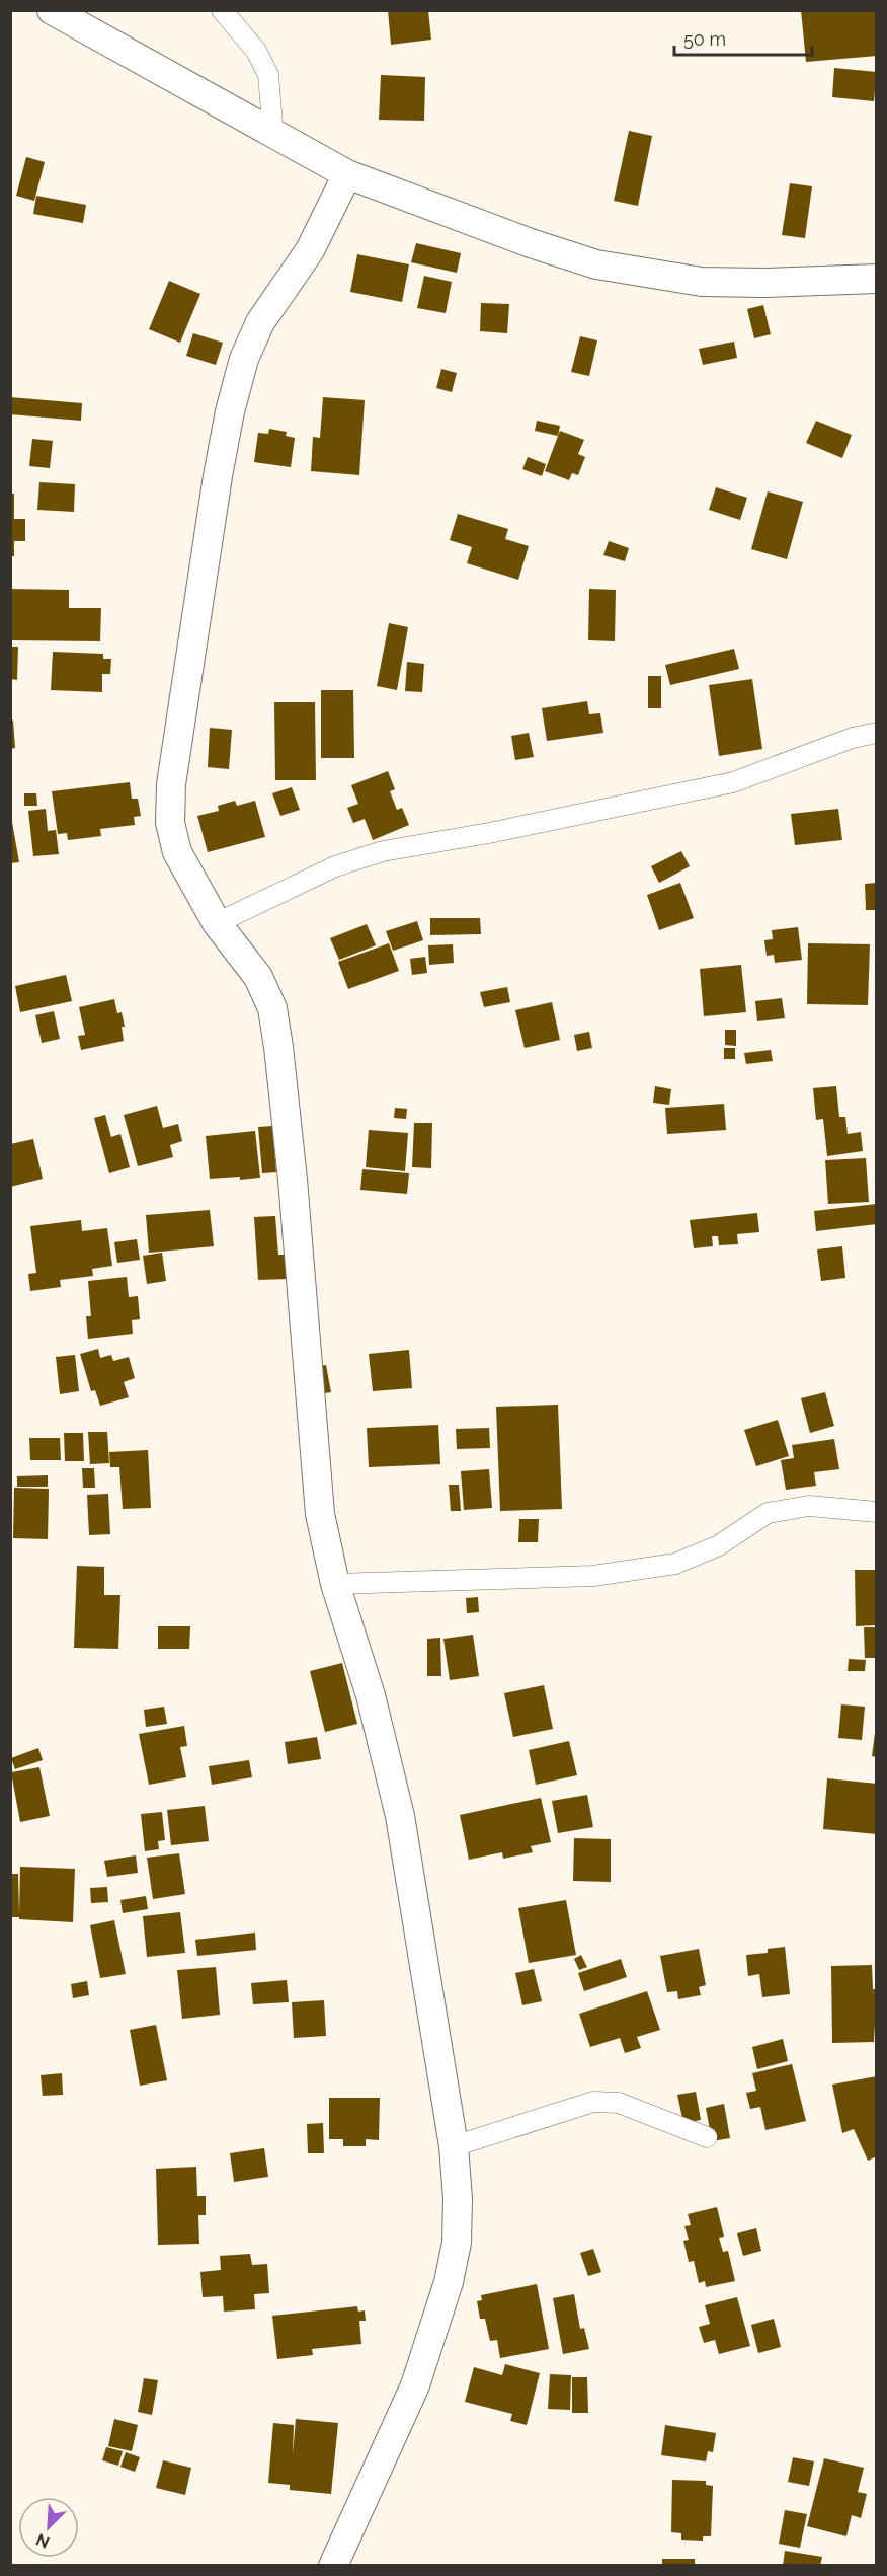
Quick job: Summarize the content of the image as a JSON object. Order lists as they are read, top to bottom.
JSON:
{
  "scale_bar": "50 m",
  "north": "bottom left"
}
